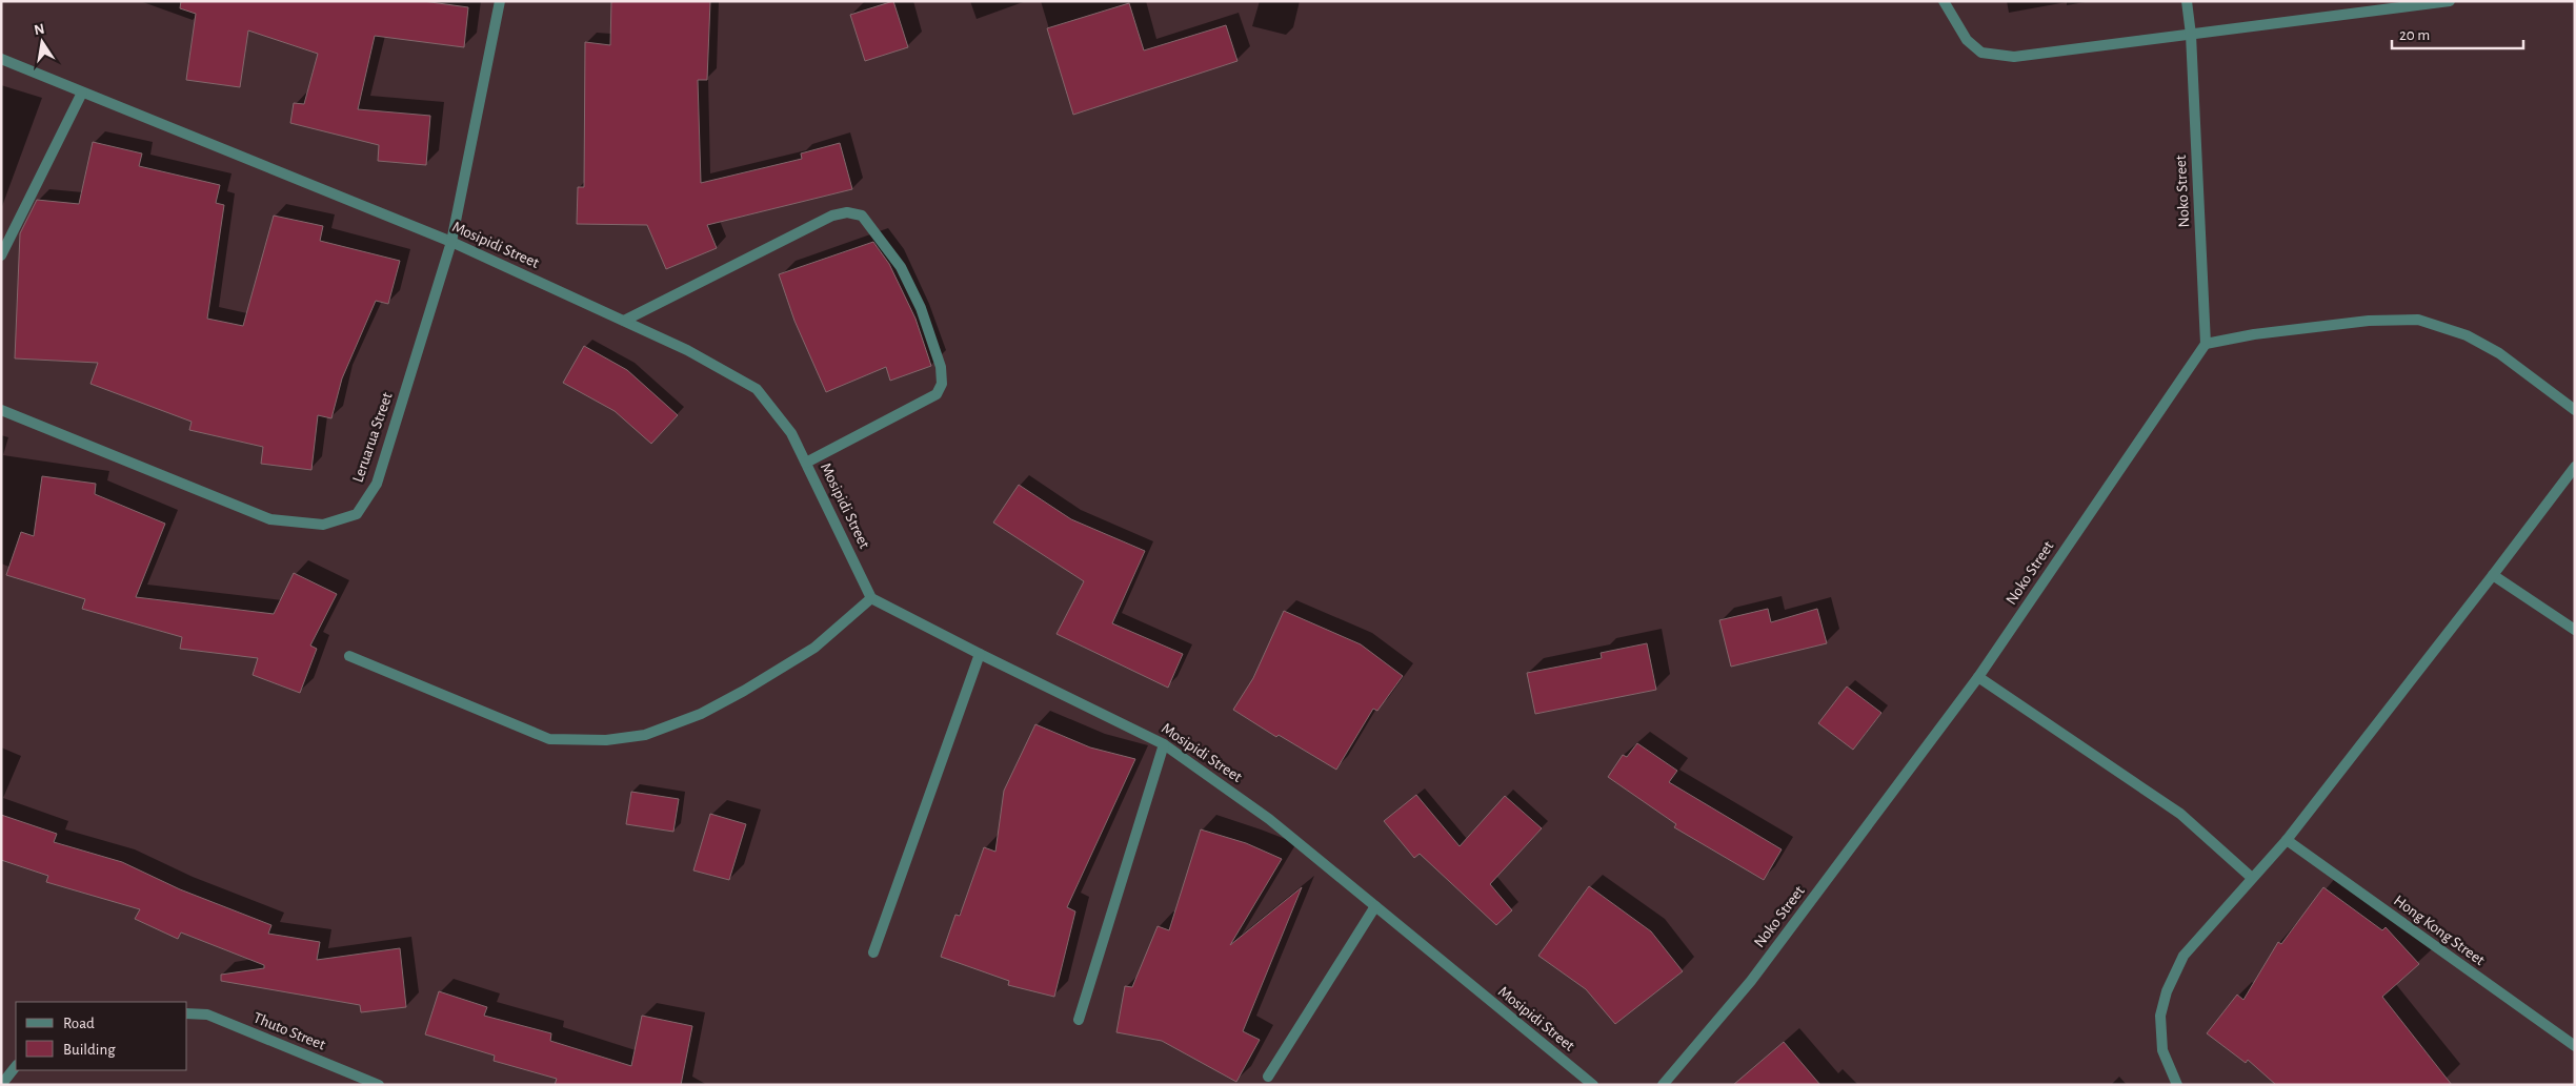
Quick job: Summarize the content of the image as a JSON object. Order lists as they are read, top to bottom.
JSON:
{
  "streets": {
    "street": [
      "Noko Street",
      "Mosipidi Street",
      "Leruarua Street",
      "Hong Kong Street",
      "Thuto Street"
    ]
  },
  "crossings": [
    ["Mosipidi Street", "Leruarua Street"]
  ],
  "legend": ["Road", "Building"],
  "scale_bar": "20 m",
  "north": "top"
}
